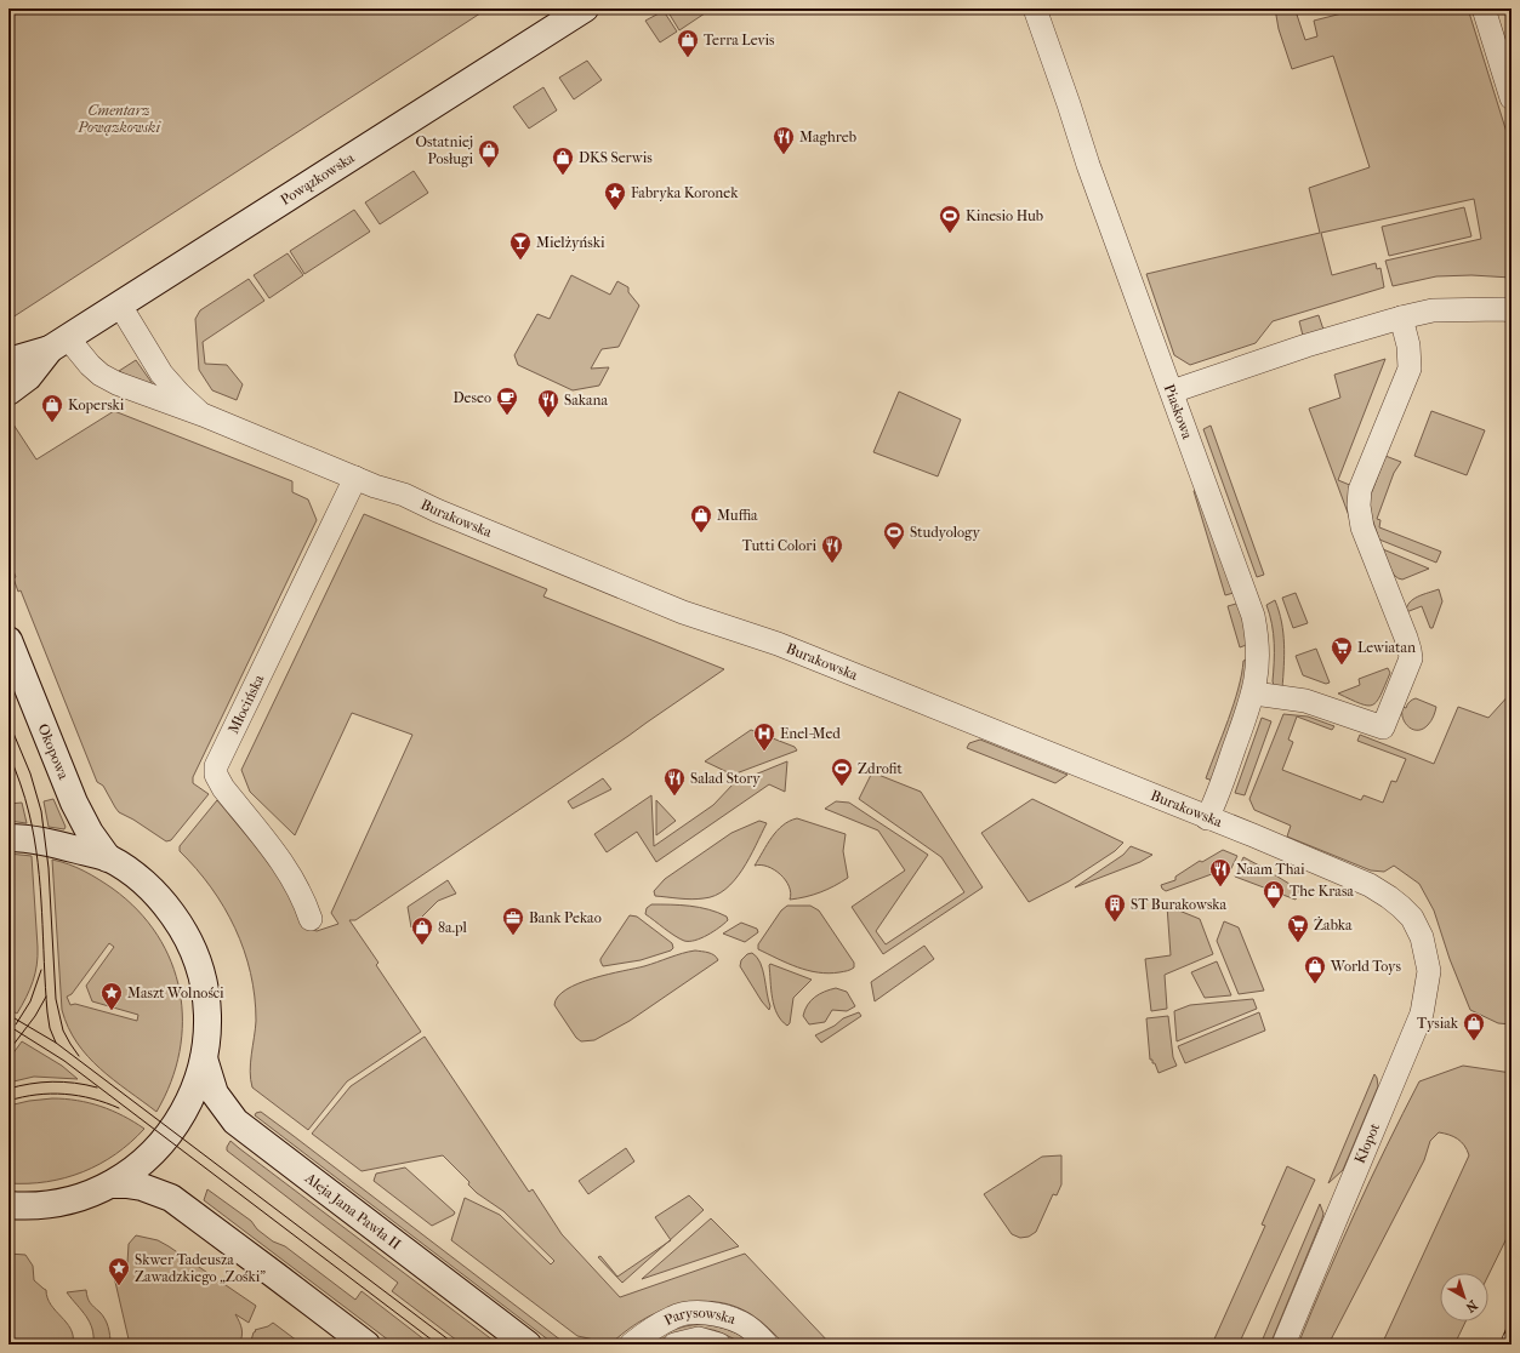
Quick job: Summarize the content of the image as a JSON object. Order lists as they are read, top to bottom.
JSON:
{
  "streets": {
    "main road": ["Powązkowska", "Okopowa", "Aleja Jana Pawła II"],
    "street": [
      "Piaskowa",
      "Burakowska",
      "Młocińska",
      "Kłopot",
      "Parysowska"
    ]
  },
  "crossings": [
    ["Powązkowska", "Burakowska"],
    ["Piaskowa", "Burakowska"],
    ["Burakowska", "Młocińska"],
    ["Burakowska", "Kłopot"]
  ],
  "parks": ["Cmentarz Powązkowski"],
  "places": {
    "shop": [
      "Terra Levis",
      "Ostatniej Posługi",
      "DKS Serwis",
      "Koperski",
      "Muffia",
      "The Krasa",
      "8a.pl",
      "World Toys",
      "Tysiak"
    ],
    "restaurant": [
      "Maghreb",
      "Sakana",
      "Tutti Colori",
      "Salad Story",
      "Naam Thai"
    ],
    "place": ["Fabryka Koronek", "Maszt Wolności", "Skwer Tadeusza Zawadzkiego „Zośki”"],
    "sports": ["Kinesio Hub", "Studyology", "Zdrofit"],
    "bar": ["Mielżyński"],
    "cafe": ["Deseo"],
    "supermarket": ["Lewiatan", "Żabka"],
    "hospital": ["Enel-Med"],
    "building": ["ST Burakowska"],
    "office": ["Bank Pekao"]
  },
  "north": "bottom right"
}
